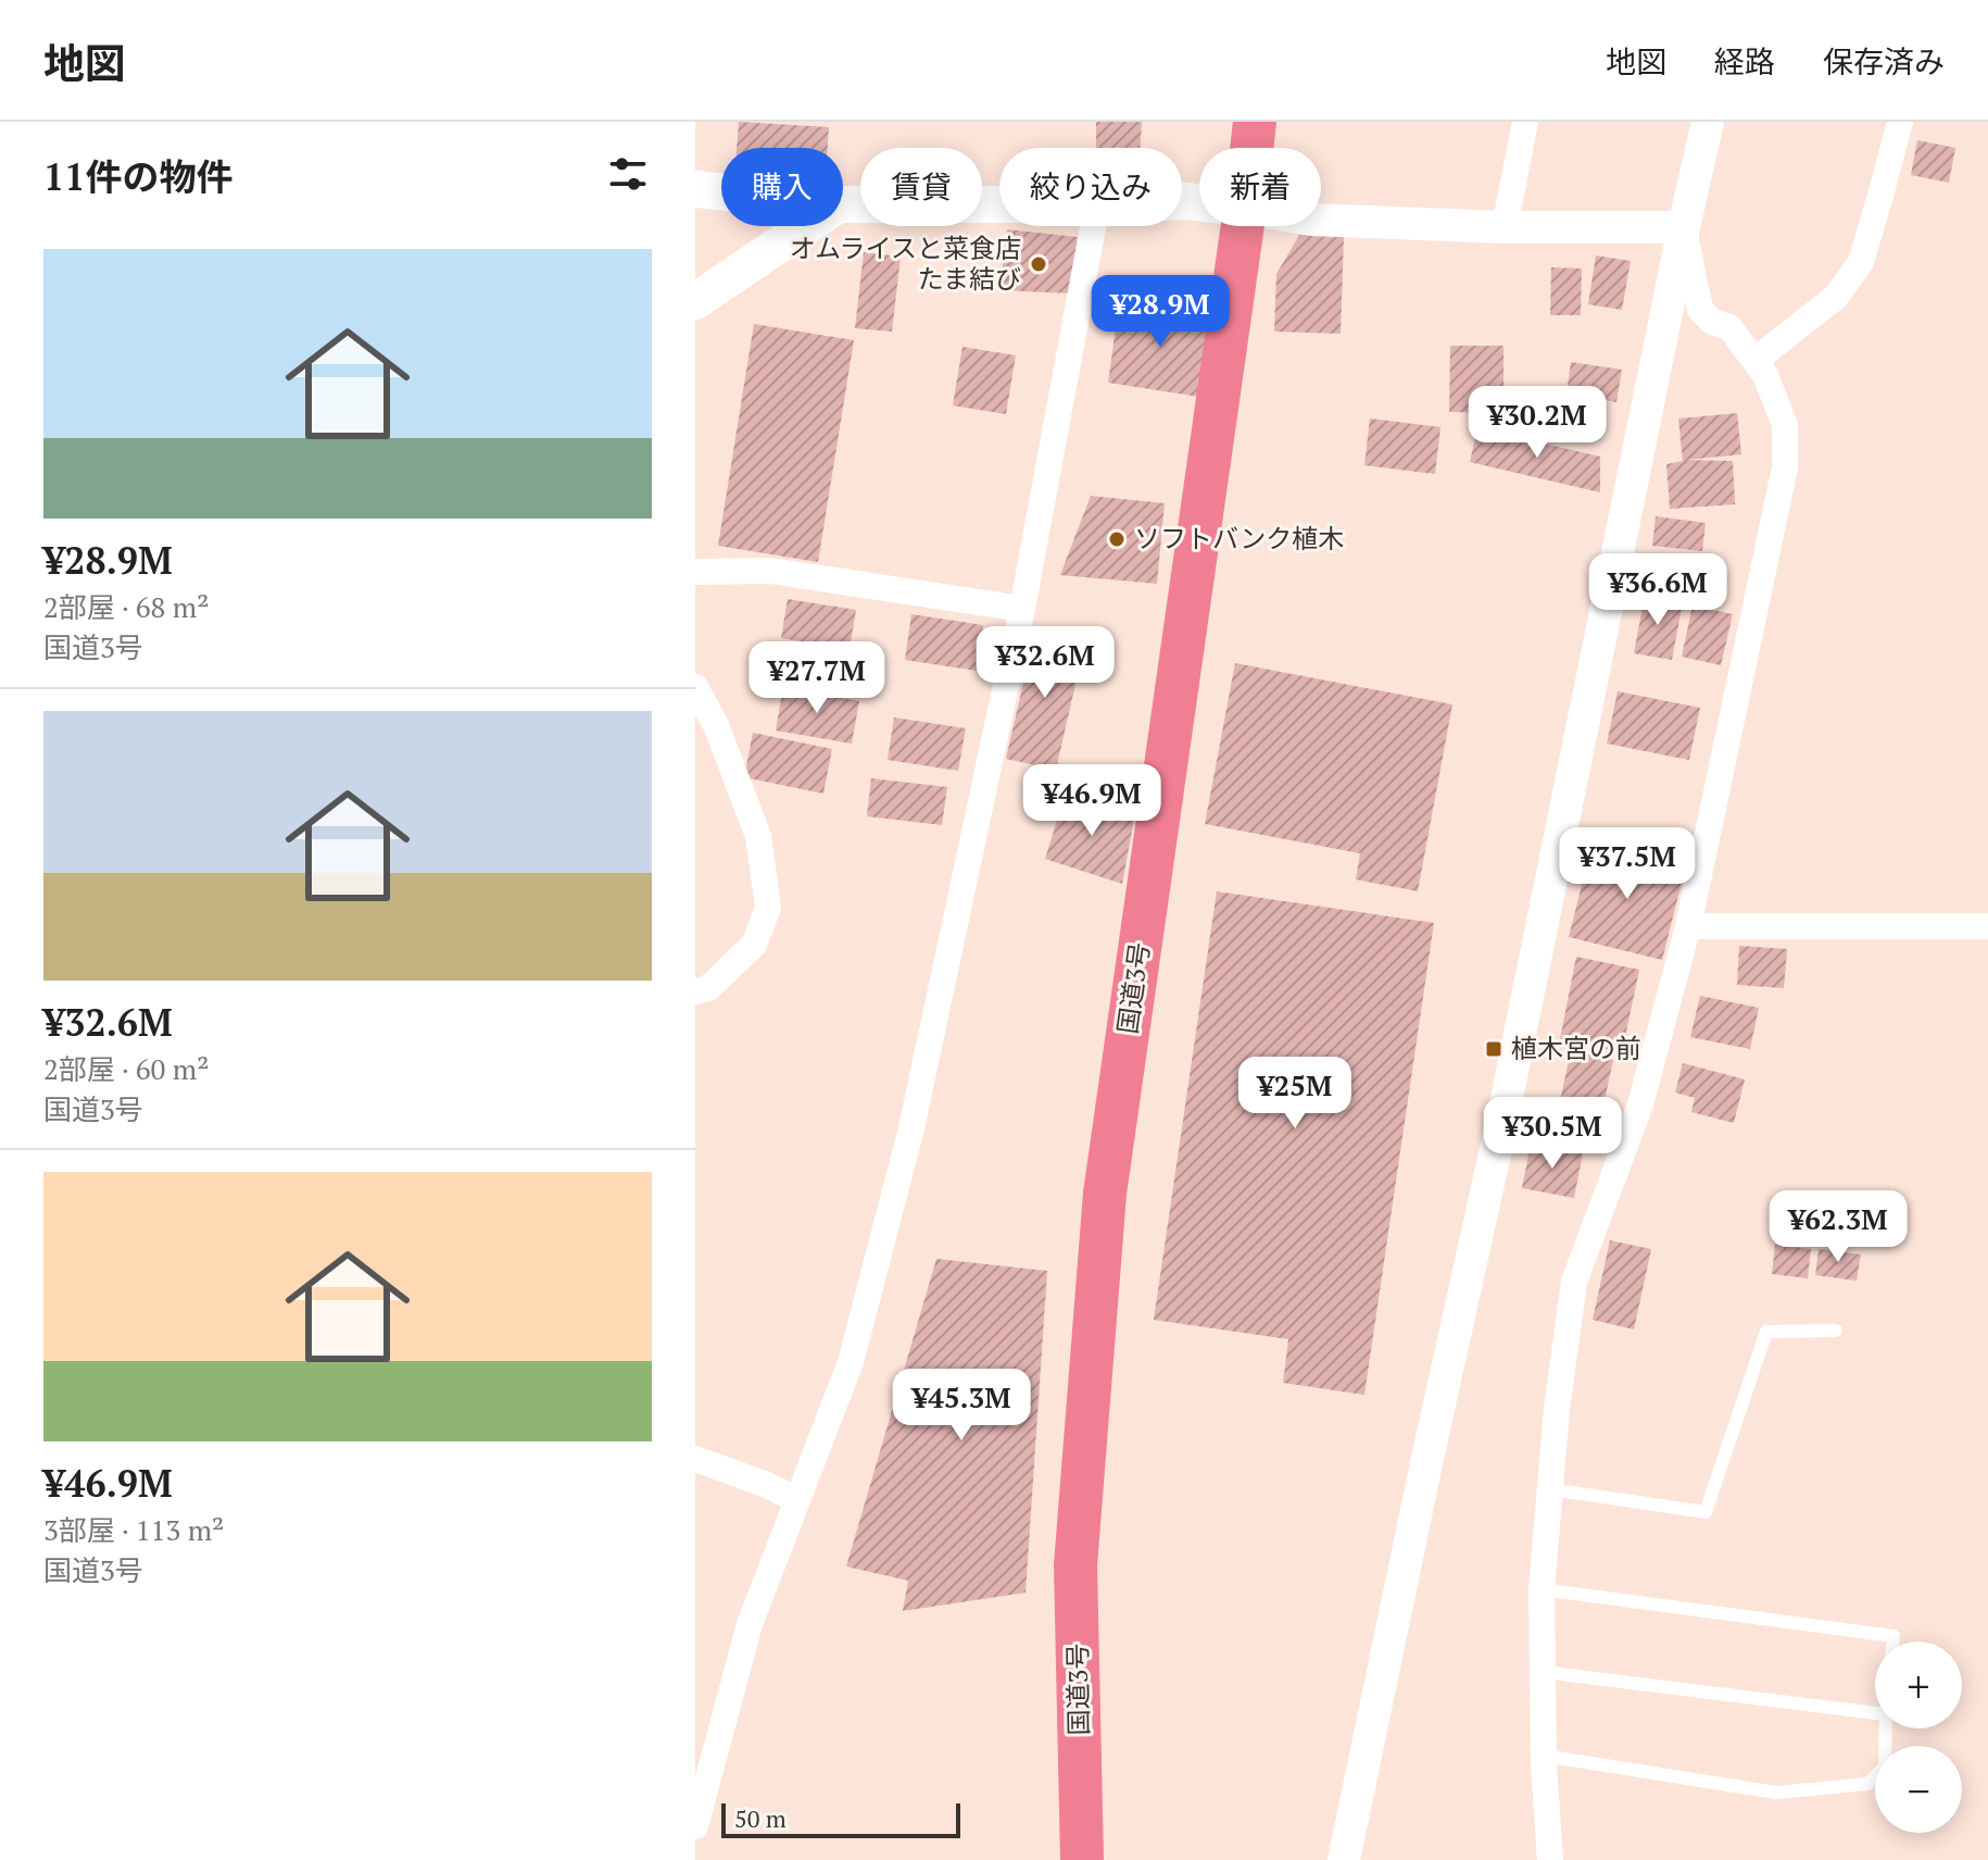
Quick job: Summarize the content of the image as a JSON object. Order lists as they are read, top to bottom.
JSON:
{
  "streets": {
    "highway": ["国道3号"]
  },
  "places": {
    "other": ["オムライスと菜食店 たま結び", "ソフトバンク植木"],
    "transit": ["植木宮の前"]
  },
  "scale_bar": "50 m",
  "page": {
    "header": "地図",
    "nav": ["地図", "経路", "保存済み"],
    "heading": "11件の物件",
    "chip": [
      "購入",
      "賃貸",
      "絞り込み",
      "新着"
    ],
    "list": [
      {
        "name": "¥28.9M",
        "note": "2部屋 · 68 m² · 国道3号"
      },
      {
        "name": "¥32.6M",
        "note": "2部屋 · 60 m² · 国道3号"
      },
      {
        "name": "¥46.9M",
        "note": "3部屋 · 113 m² · 国道3号"
      }
    ],
    "price": [
      "¥28.9M",
      "¥30.2M",
      "¥36.6M",
      "¥32.6M",
      "¥27.7M",
      "¥46.9M",
      "¥37.5M",
      "¥25M",
      "¥30.5M",
      "¥62.3M",
      "¥45.3M"
    ],
    "map_buttons": ["+", "−"],
    "scale": "50 m"
  }
}
